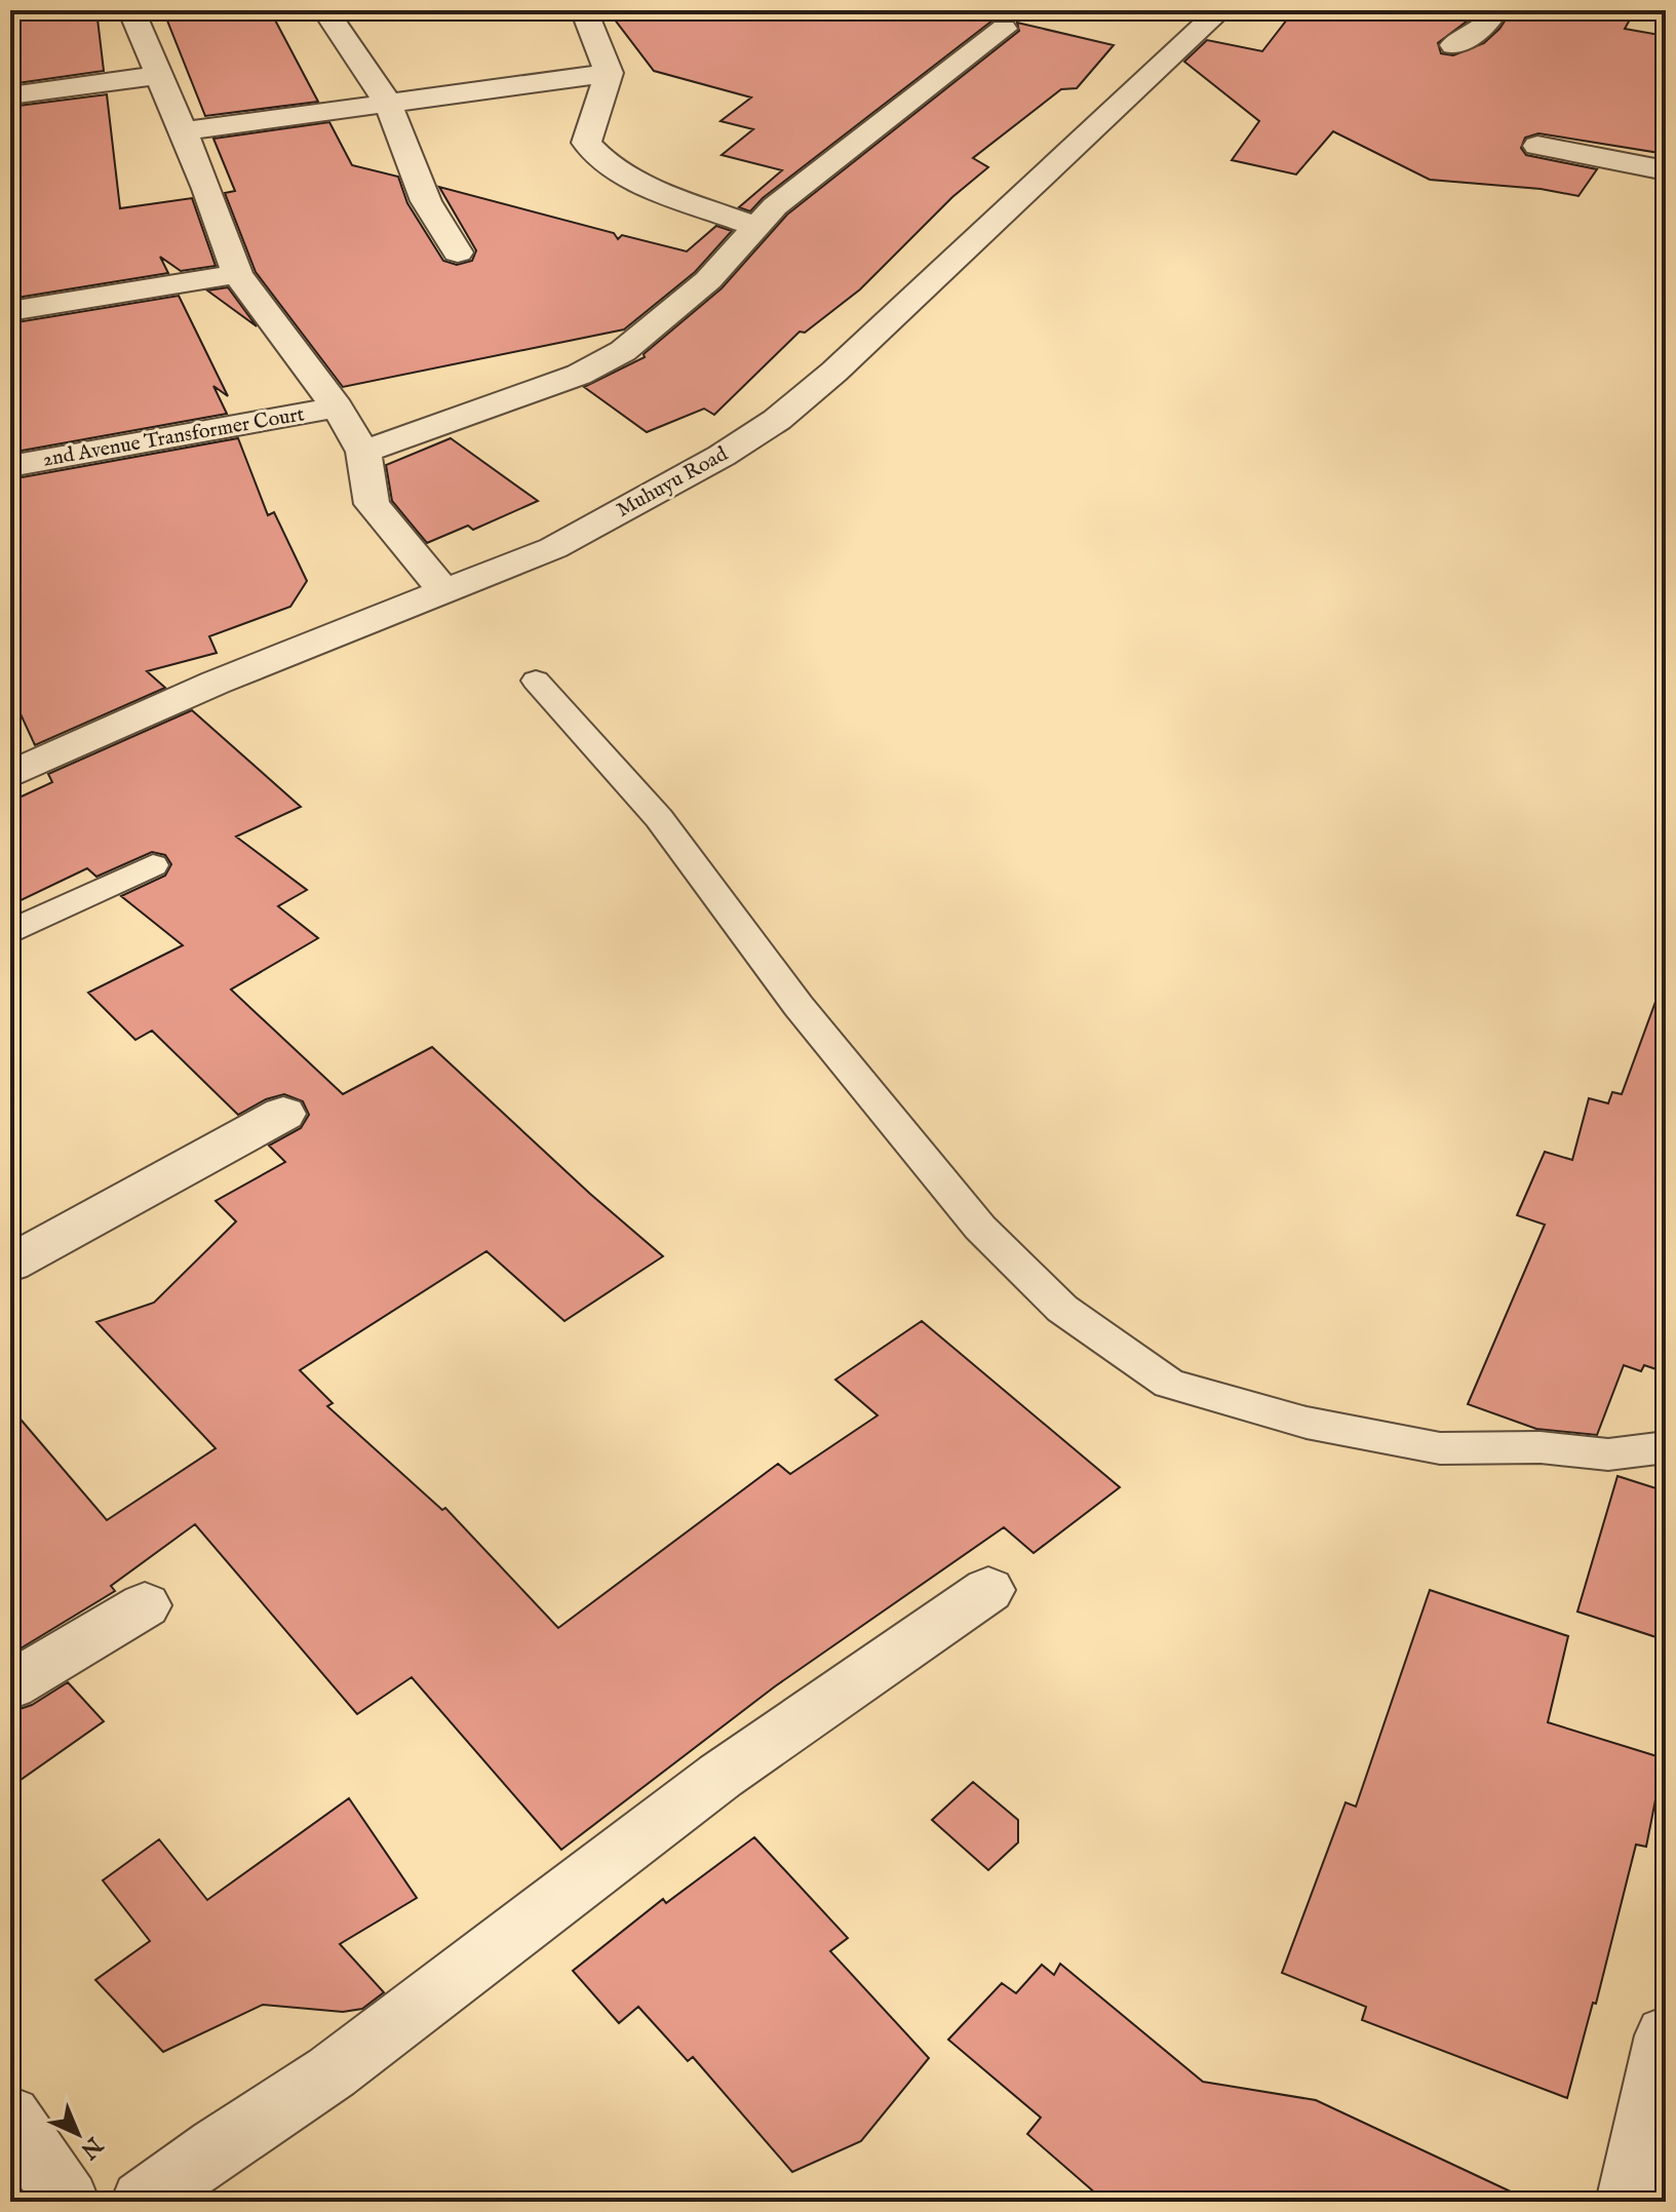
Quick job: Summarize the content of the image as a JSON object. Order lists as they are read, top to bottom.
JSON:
{
  "streets": {
    "street": ["2nd Avenue Transformer Court", "Muhuyu Road"]
  },
  "north": "bottom right"
}
